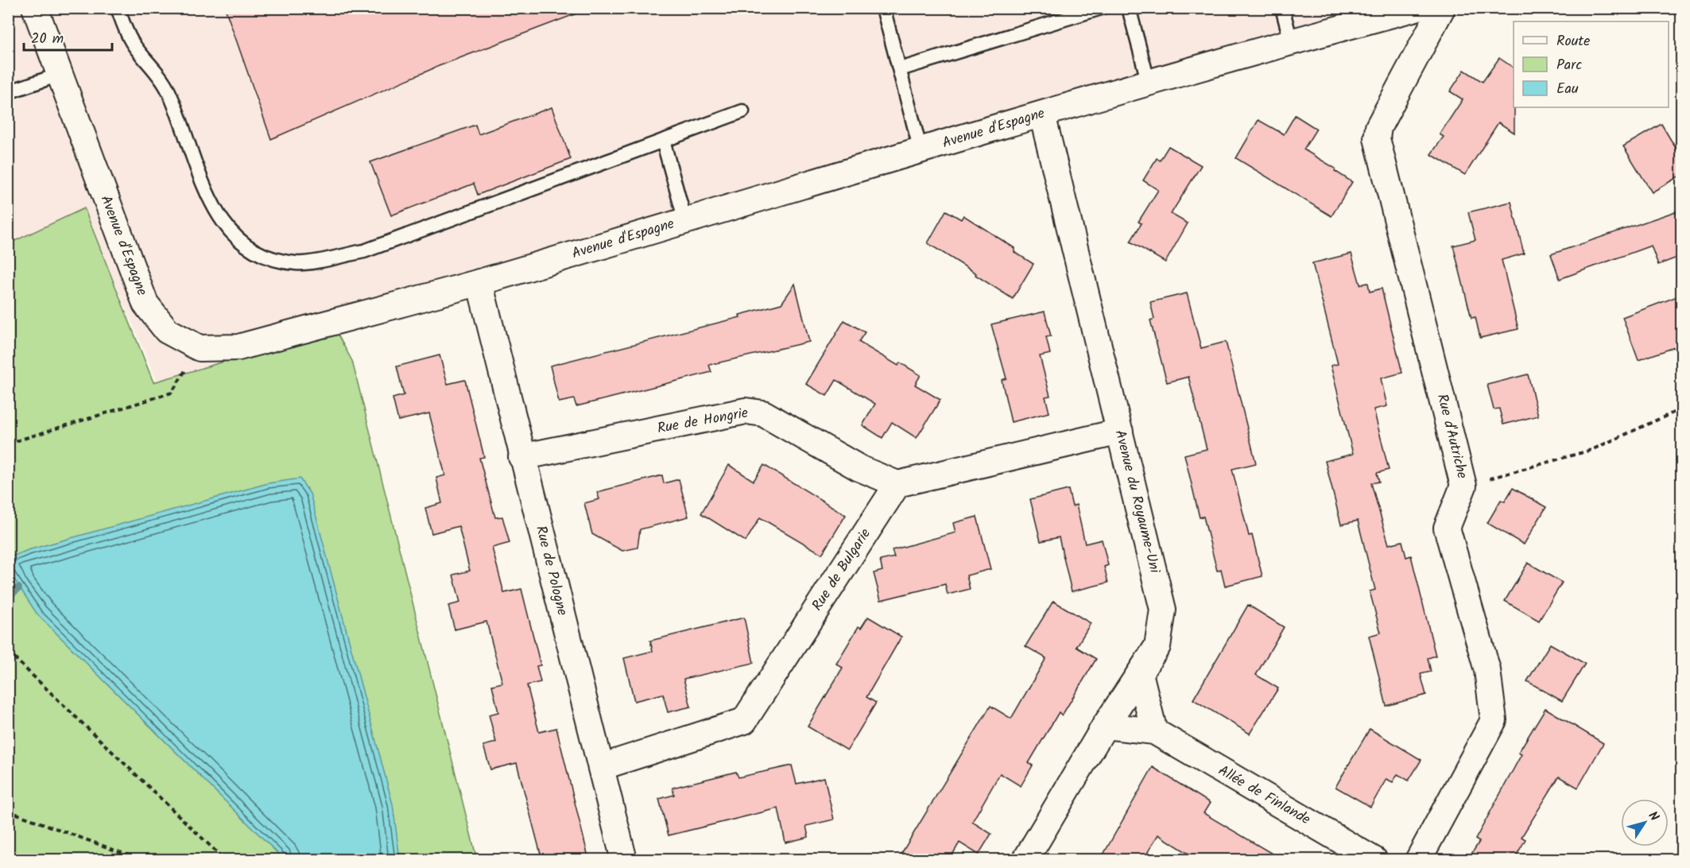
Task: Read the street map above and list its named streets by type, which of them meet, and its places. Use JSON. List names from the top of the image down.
{
  "streets": {
    "street": [
      "Avenue d'Espagne",
      "Rue de Hongrie",
      "Rue d'Autriche",
      "Avenue du Royaume-Uni",
      "Rue de Bulgarie",
      "Rue de Pologne",
      "Allée de Finlande"
    ]
  },
  "crossings": [
    ["Avenue d'Espagne", "Avenue du Royaume-Uni"],
    ["Avenue d'Espagne", "Rue de Pologne"],
    ["Rue de Hongrie", "Rue de Bulgarie"],
    ["Rue de Hongrie", "Rue de Pologne"],
    ["Avenue du Royaume-Uni", "Allée de Finlande"],
    ["Rue de Bulgarie", "Rue de Pologne"]
  ],
  "legend": ["Route", "Parc", "Eau"],
  "scale_bar": "20 m",
  "north": "top right"
}
